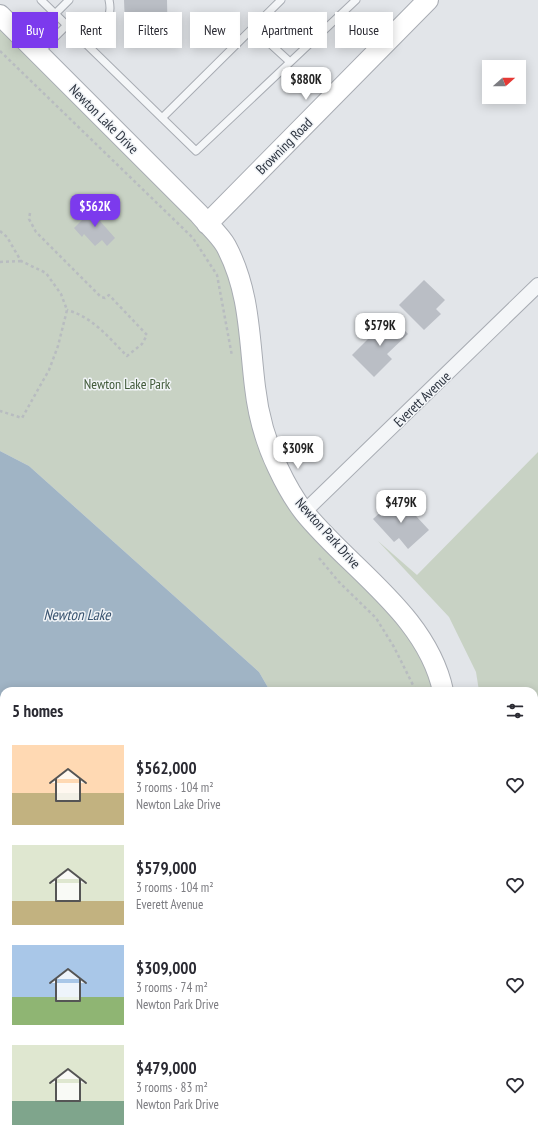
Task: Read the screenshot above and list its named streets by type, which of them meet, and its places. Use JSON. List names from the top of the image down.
{
  "streets": {
    "street": [
      "Newton Lake Drive",
      "Browning Road",
      "Everett Avenue",
      "Newton Park Drive"
    ]
  },
  "crossings": [
    ["Newton Lake Drive", "Browning Road"],
    ["Newton Lake Drive", "Newton Park Drive"],
    ["Browning Road", "Newton Park Drive"],
    ["Everett Avenue", "Newton Park Drive"]
  ],
  "water": ["Newton Lake"],
  "parks": ["Newton Lake Park"],
  "north": "right",
  "page": {
    "chip": [
      "Buy",
      "Rent",
      "Filters",
      "New",
      "Apartment",
      "House"
    ],
    "price": [
      "$880K",
      "$562K",
      "$579K",
      "$309K",
      "$479K"
    ],
    "heading": "5 homes",
    "list": [
      {
        "name": "$562,000",
        "note": "3 rooms · 104 m² · Newton Lake Drive"
      },
      {
        "name": "$579,000",
        "note": "3 rooms · 104 m² · Everett Avenue"
      },
      {
        "name": "$309,000",
        "note": "3 rooms · 74 m² · Newton Park Drive"
      },
      {
        "name": "$479,000",
        "note": "3 rooms · 83 m² · Newton Park Drive"
      }
    ]
  }
}
